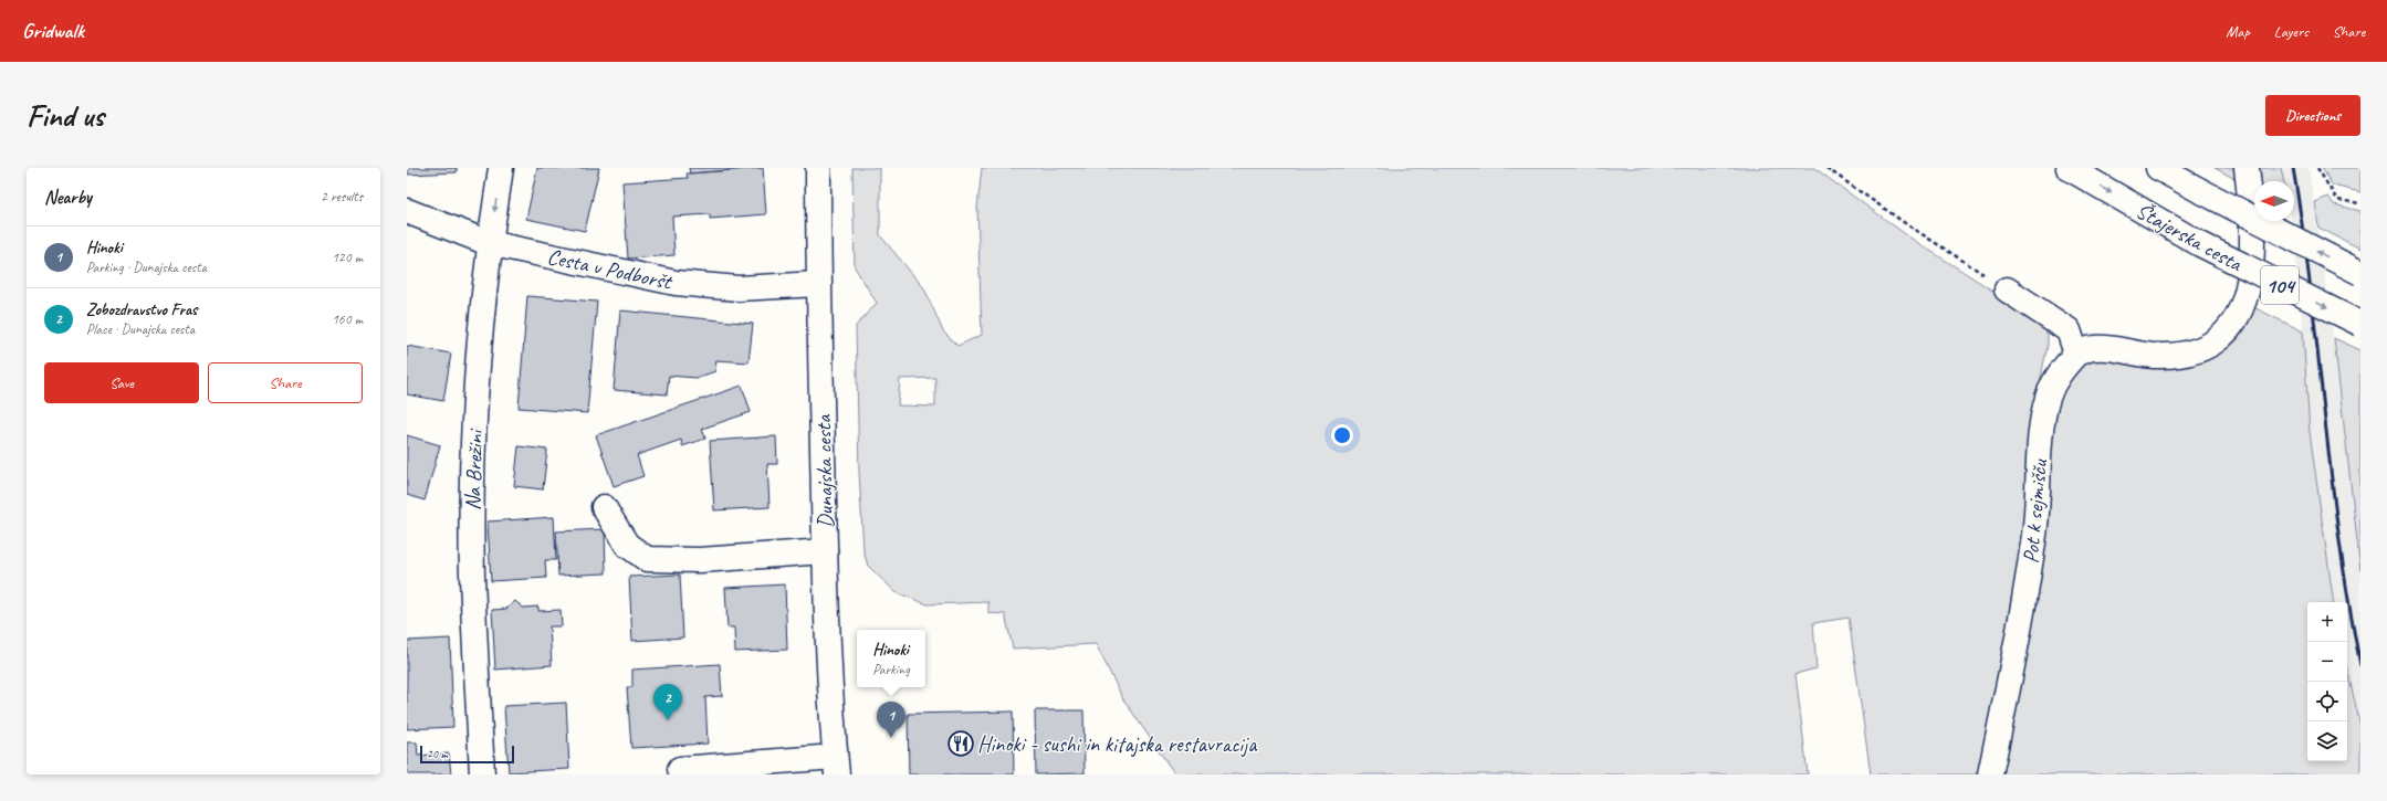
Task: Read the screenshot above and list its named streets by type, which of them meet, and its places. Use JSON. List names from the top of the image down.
{
  "streets": {
    "street": [
      "Štajerska cesta",
      "Cesta v Podboršt",
      "104",
      "Na Brežini",
      "Dunajska cesta",
      "Pot k sejmišču"
    ]
  },
  "crossings": [
    ["Cesta v Podboršt", "Na Brežini"],
    ["Cesta v Podboršt", "Dunajska cesta"]
  ],
  "places": {
    "restaurant": ["Hinoki - sushi in kitajska restavracija"]
  },
  "scale_bar": "20 m",
  "north": "left",
  "page": {
    "header": "Gridwalk",
    "nav": ["Map", "Layers", "Share"],
    "buttons": [
      "Directions",
      ["Save", "Share"]
    ],
    "title": "Find us",
    "heading": ["Nearby", "2 results"],
    "list": [
      {
        "mark": "1",
        "name": "Hinoki",
        "note": "Parking · Dunajska cesta",
        "value": "120 m"
      },
      {
        "mark": "2",
        "name": "Zobozdravstvo Fras",
        "note": "Place · Dunajska cesta",
        "value": "160 m"
      }
    ],
    "map_buttons": ["+", "−"],
    "popup": ["Hinoki", "Parking"],
    "pins": ["2", "1"],
    "scale": "20 m"
  }
}
